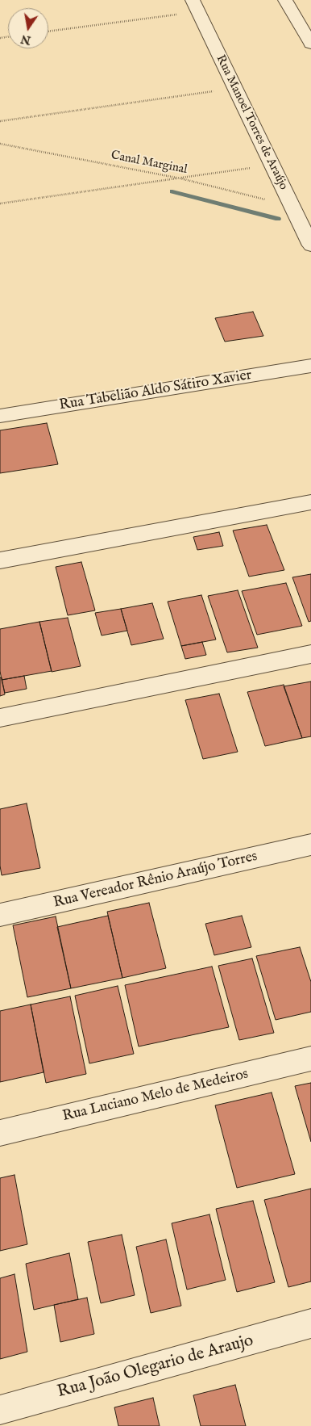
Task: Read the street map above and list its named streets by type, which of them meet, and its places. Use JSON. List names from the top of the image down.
{
  "streets": {
    "street": [
      "Rua Manoel Torres de Araújo",
      "Rua Tabelião Aldo Sátiro Xavier",
      "Rua Vereador Rênio Araújo Torres",
      "Rua Luciano Melo de Medeiros",
      "Rua João Olegario de Araujo"
    ],
    "path": ["Canal Marginal"]
  },
  "crossings": [
    ["Rua Manoel Torres de Araújo", "Canal Marginal"]
  ],
  "north": "bottom"
}
